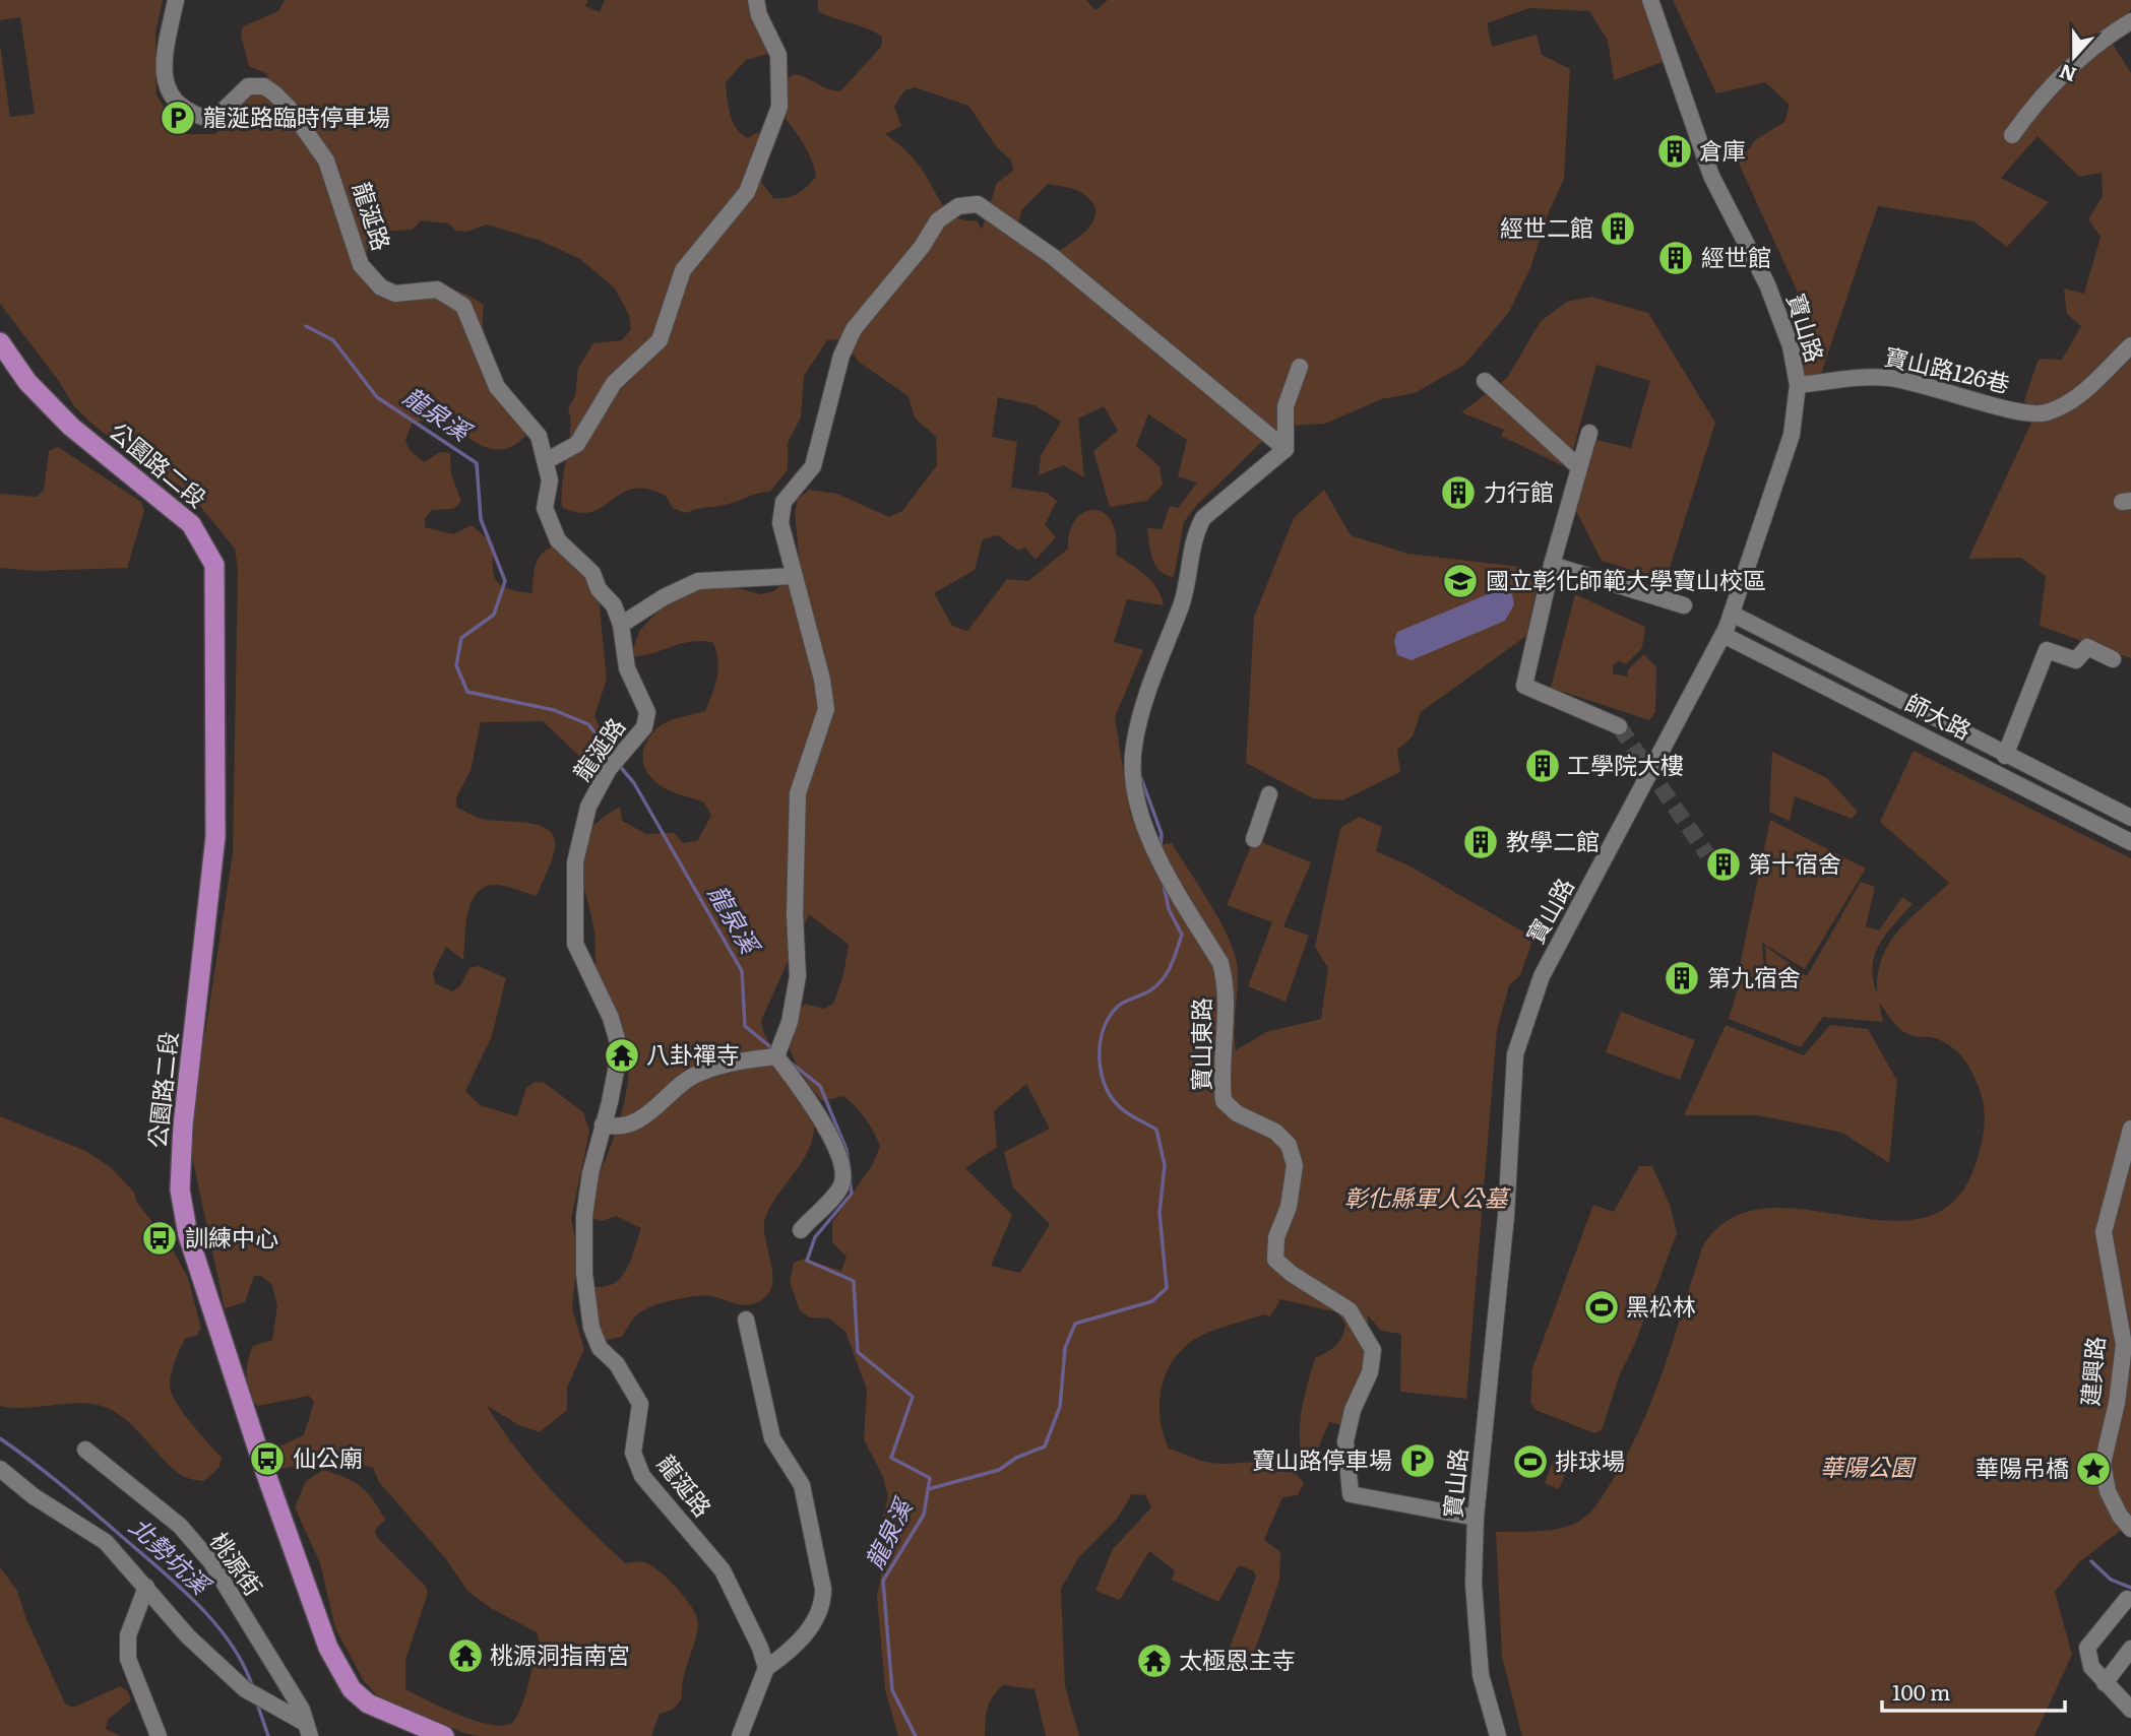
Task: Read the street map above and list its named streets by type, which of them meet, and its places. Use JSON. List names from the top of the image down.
{
  "streets": {
    "main road": ["公園路二段"],
    "street": [
      "龍涎路",
      "寶山路",
      "寶山路126巷",
      "師大路",
      "寶山東路",
      "建興路",
      "桃源街"
    ]
  },
  "crossings": [
    ["寶山路", "寶山路126巷"],
    ["寶山路", "師大路"],
    ["寶山路", "寶山東路"]
  ],
  "water": ["龍泉溪", "北勢坑溪"],
  "parks": ["彰化縣軍人公墓", "華陽公園"],
  "places": {
    "parking": ["龍涎路臨時停車場", "寶山路停車場"],
    "building": [
      "倉庫",
      "經世二館",
      "經世館",
      "力行館",
      "工學院大樓",
      "教學二館",
      "第十宿舍",
      "第九宿舍"
    ],
    "school or university": ["國立彰化師範大學寶山校區"],
    "temple": ["八卦禪寺", "桃源洞指南宮", "太極恩主寺"],
    "bus stop": ["訓練中心", "仙公廟"],
    "sports": ["黑松林", "排球場"],
    "place": ["華陽吊橋"]
  },
  "scale_bar": "100 m",
  "north": "bottom"
}
